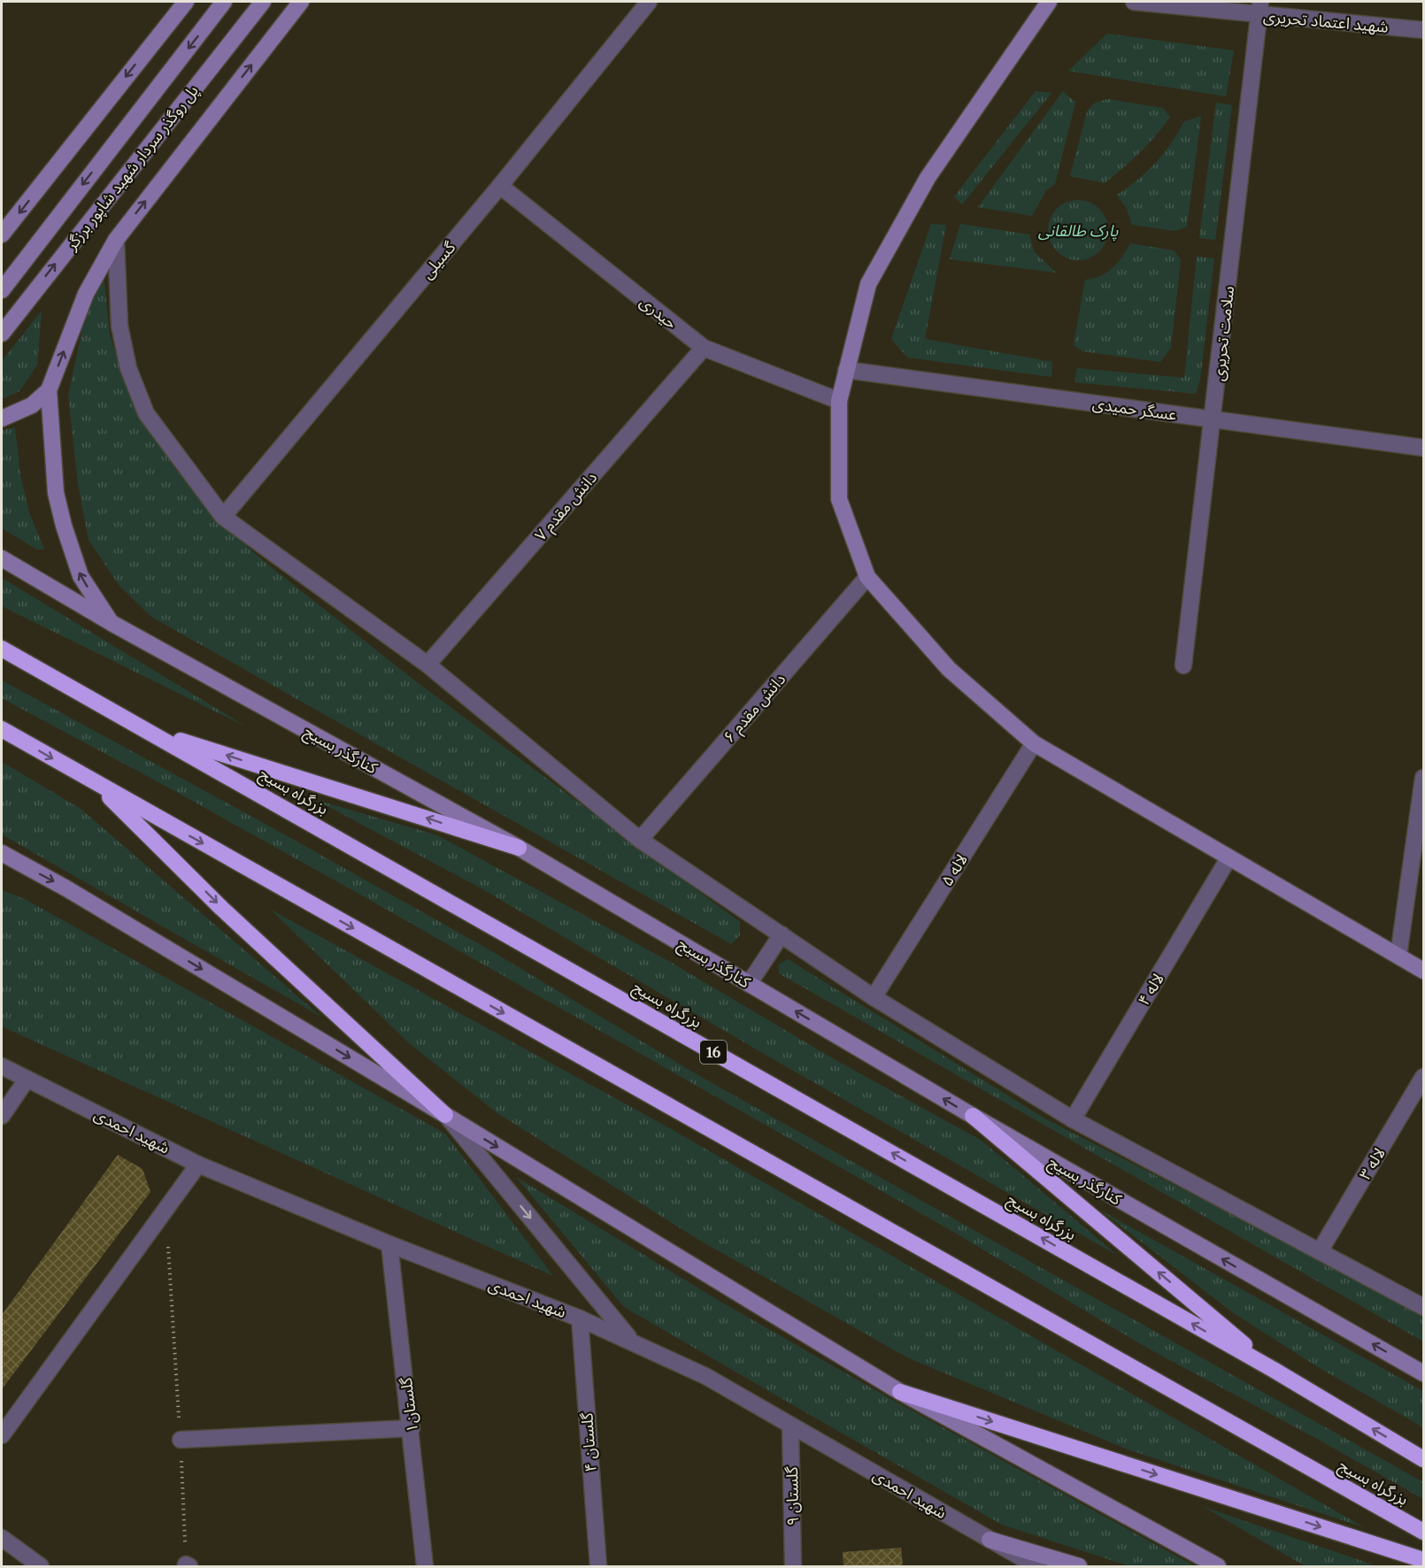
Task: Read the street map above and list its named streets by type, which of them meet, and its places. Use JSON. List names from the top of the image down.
{
  "streets": {
    "highway": ["بزرگراه بسیج", "16"],
    "main road": ["پل روگذر سردار شهید شاپور برزگر", "کنارگذر بسیج"],
    "street": [
      "شهید اعتماد تحریری",
      "گسیلی",
      "حیدری",
      "سلامت تحریری",
      "عسگر حمیدی",
      "دانش مقدم ۷",
      "دانش مقدم ۶",
      "لاله ۵",
      "لاله ۴",
      "شهید احمدی",
      "لاله ۳",
      "گلستان۱",
      "گلستان ۴",
      "گلستان ۹"
    ]
  },
  "crossings": [
    ["شهید اعتماد تحریری", "سلامت تحریری"],
    ["گسیلی", "حیدری"],
    ["حیدری", "دانش مقدم ۷"],
    ["سلامت تحریری", "عسگر حمیدی"],
    ["شهید احمدی", "گلستان۱"],
    ["شهید احمدی", "گلستان ۴"],
    ["شهید احمدی", "گلستان ۹"]
  ],
  "one_way": ["کنارگذر بسیج"],
  "parks": ["پارک طالقانی"]
}
